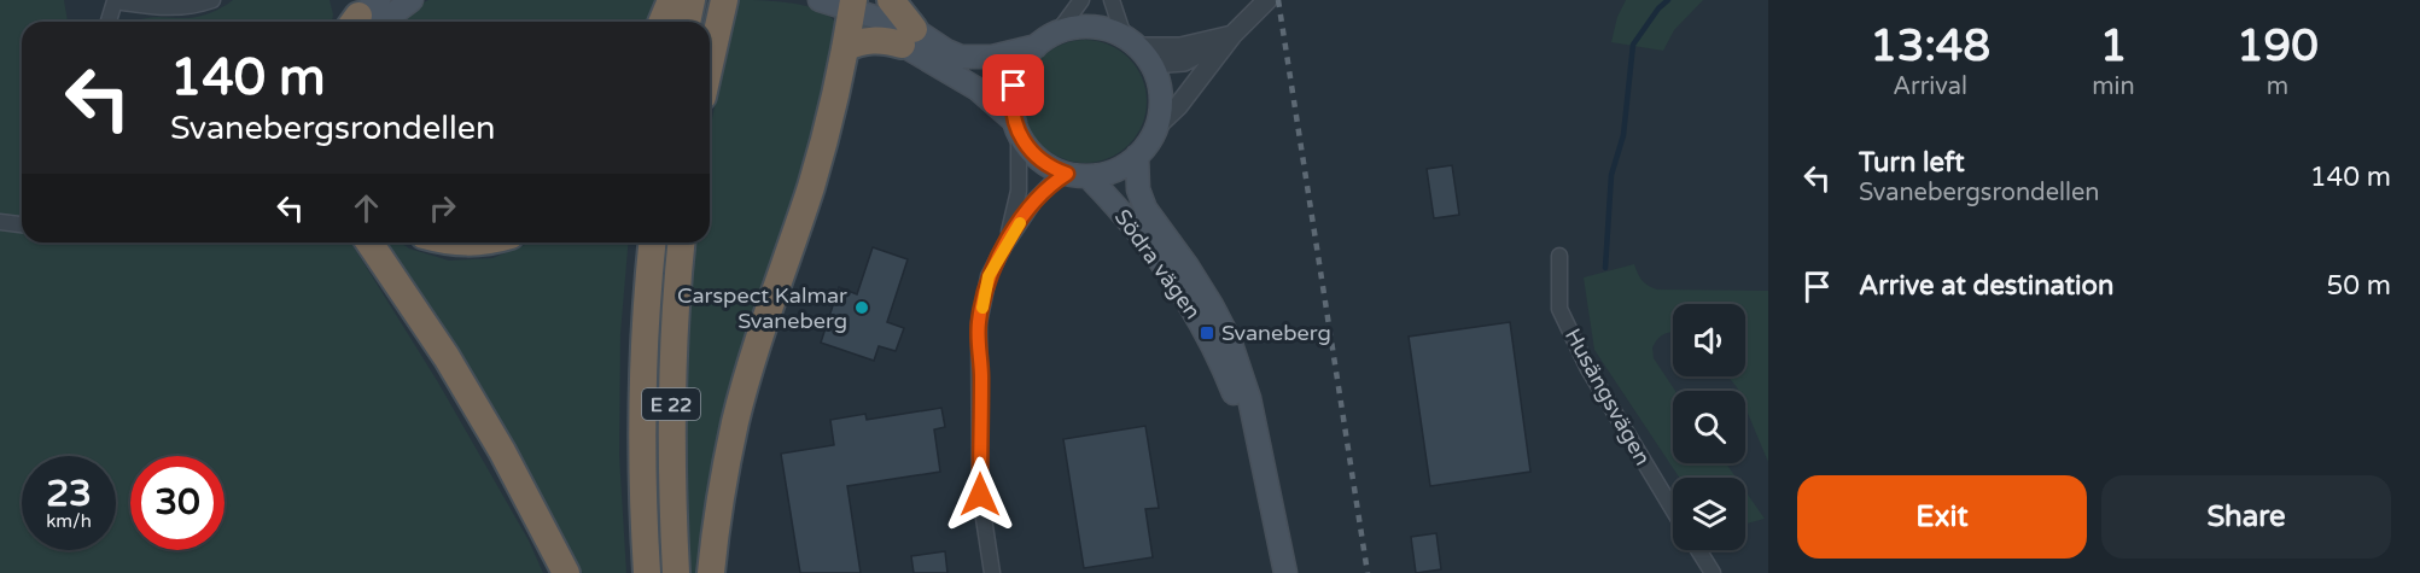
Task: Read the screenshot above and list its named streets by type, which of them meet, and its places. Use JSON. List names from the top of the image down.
{
  "streets": {
    "highway": ["E 22"],
    "main road": ["Södra vägen"],
    "street": ["Husängsvägen"]
  },
  "places": {
    "other": ["Carspect Kalmar Svaneberg"],
    "transit": ["Svaneberg"]
  },
  "page": {
    "eta": [
      "13:48",
      "Arrival",
      "1",
      "min",
      "190",
      "m"
    ],
    "turn": ["140 m", "Svanebergsrondellen"],
    "list": [
      {
        "name": "Turn left",
        "note": "Svanebergsrondellen",
        "value": "140 m"
      },
      {
        "name": "Arrive at destination",
        "value": "50 m"
      }
    ],
    "speed": "23 km/h",
    "limit": "30",
    "buttons": ["Exit", "Share"]
  }
}
